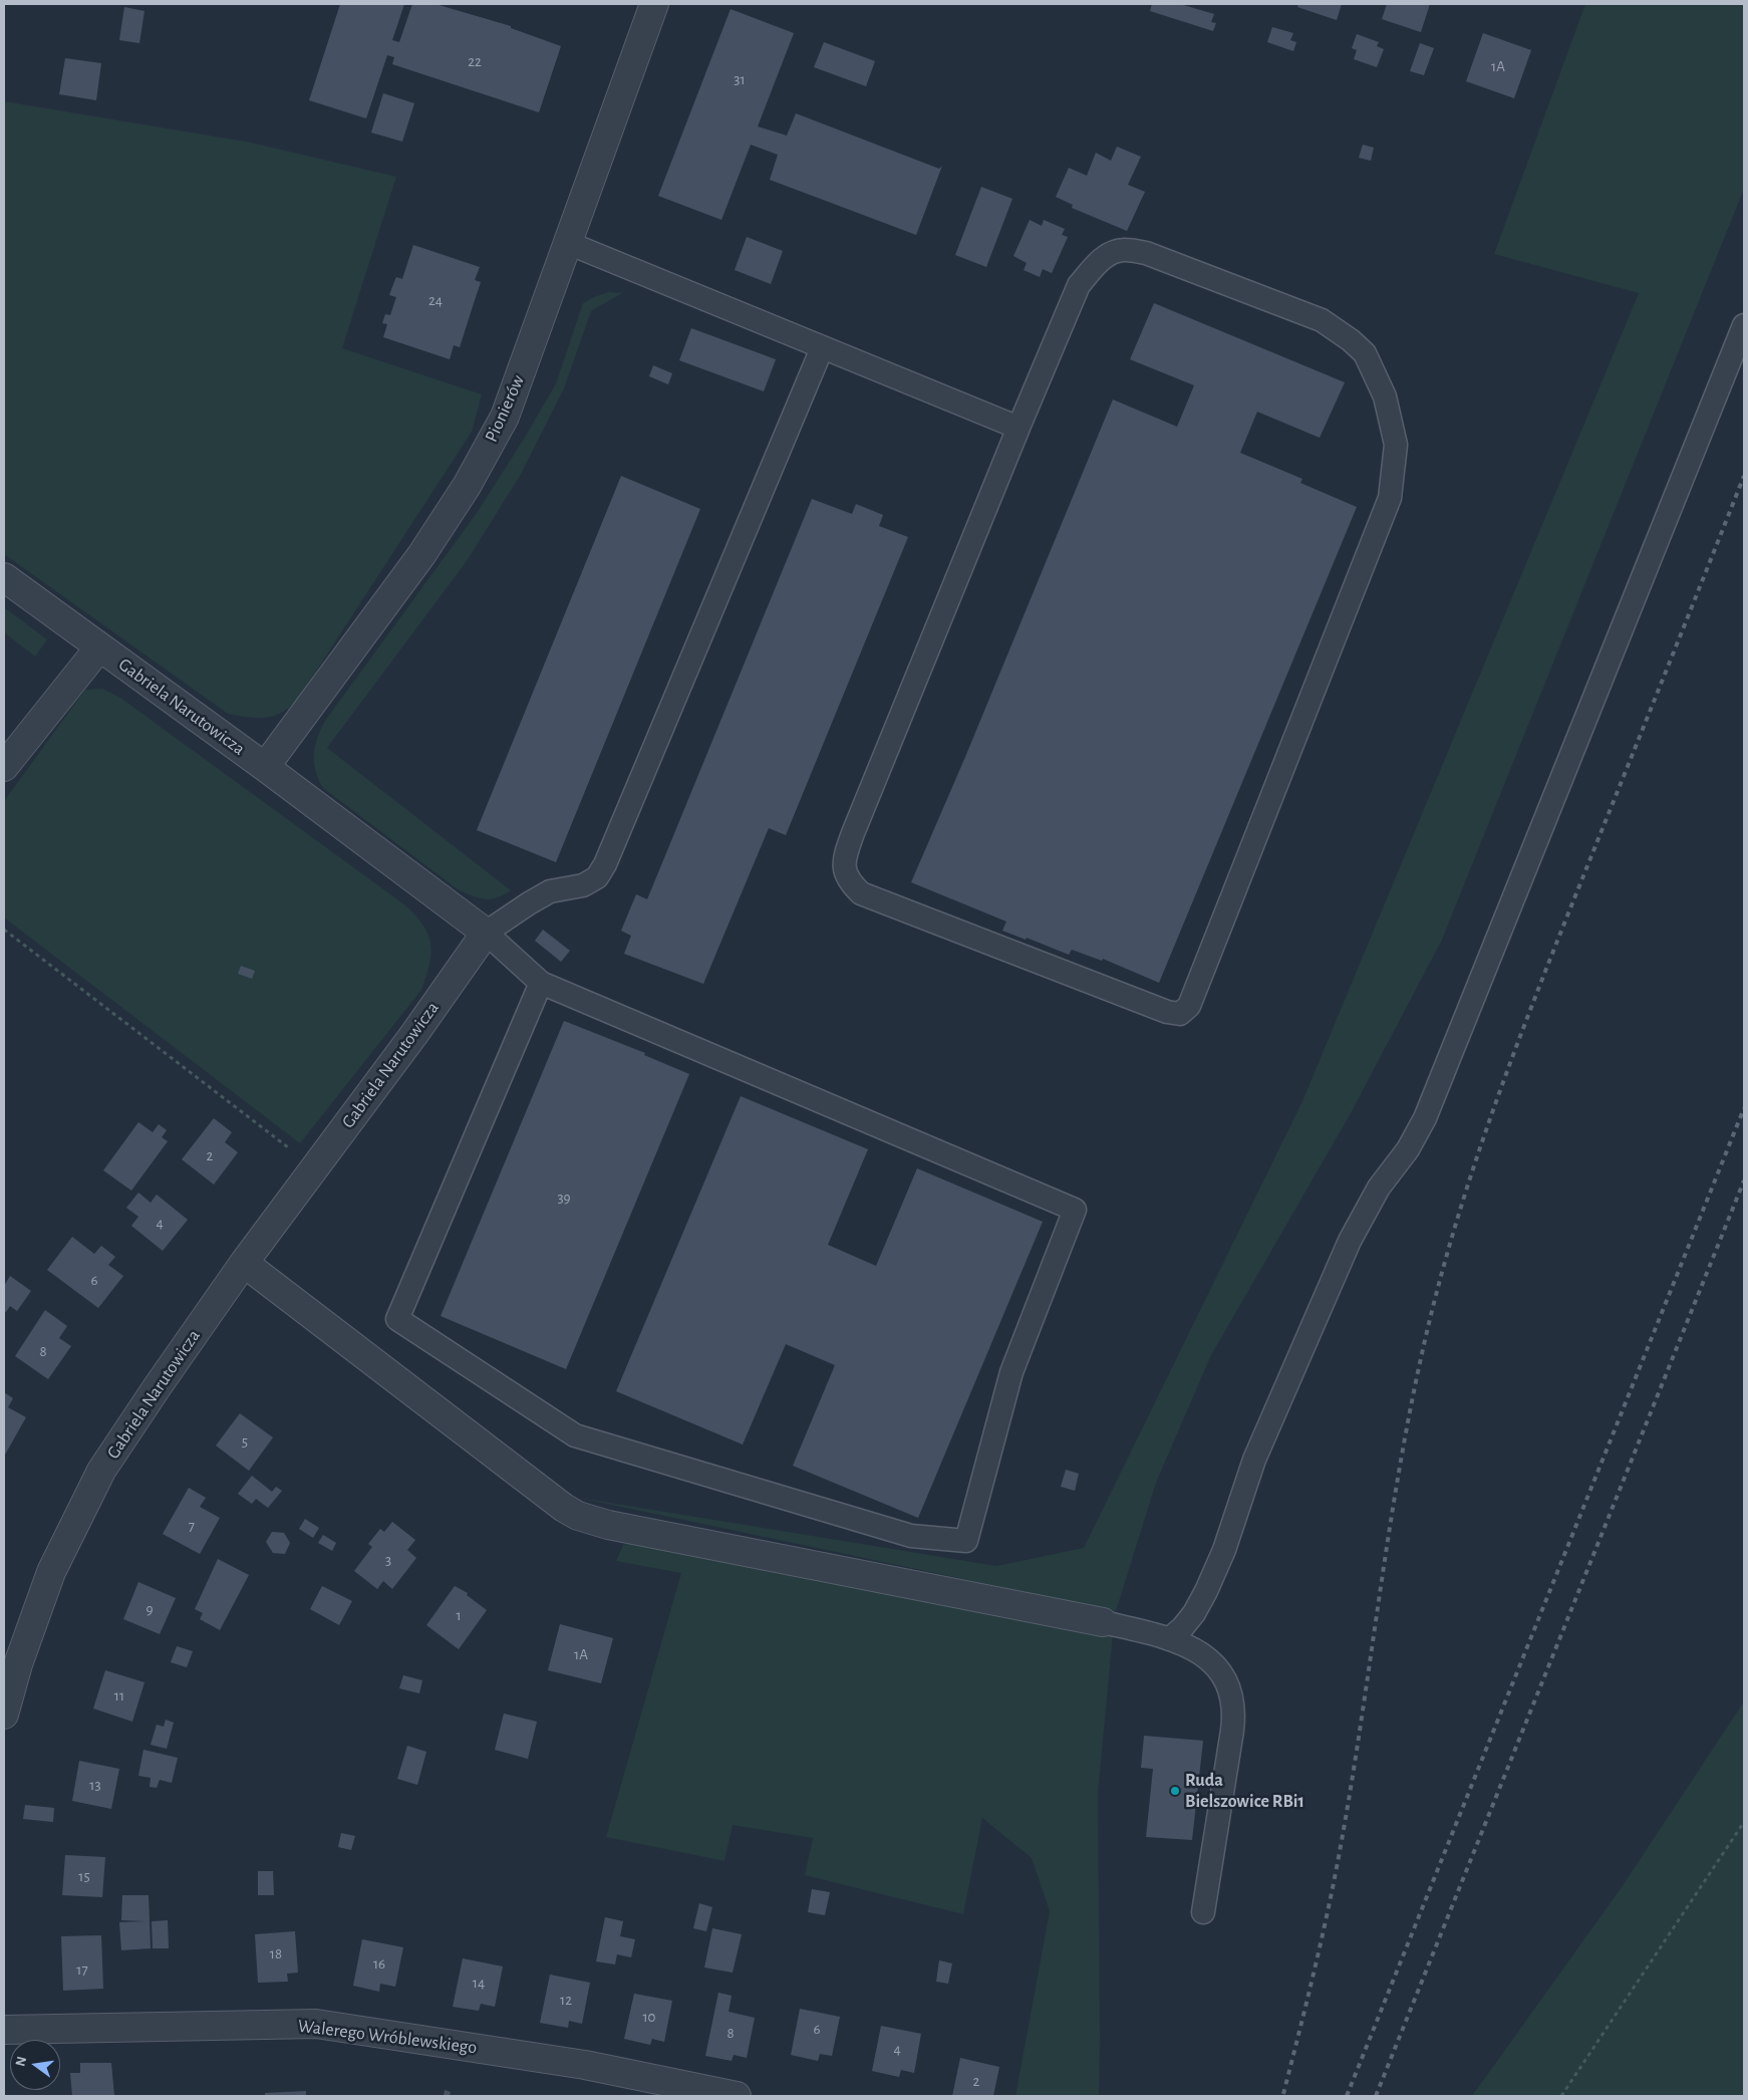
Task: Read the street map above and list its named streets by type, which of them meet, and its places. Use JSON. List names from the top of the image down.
{
  "streets": {
    "street": ["Pionierów", "Gabriela Narutowicza", "Walerego Wróblewskiego"]
  },
  "crossings": [
    ["Pionierów", "Gabriela Narutowicza"]
  ],
  "places": ["Ruda Bielszowice RBi1"],
  "house_numbers": [
    "22",
    "1A",
    "31",
    "24",
    "2",
    "39",
    "4",
    "6",
    "8",
    "5",
    "7",
    "3",
    "9",
    "1",
    "1A",
    "11",
    "13",
    "15",
    "18",
    "16",
    "17",
    "14",
    "12",
    "10",
    "6",
    "8",
    "4",
    "2"
  ],
  "north": "left"
}
